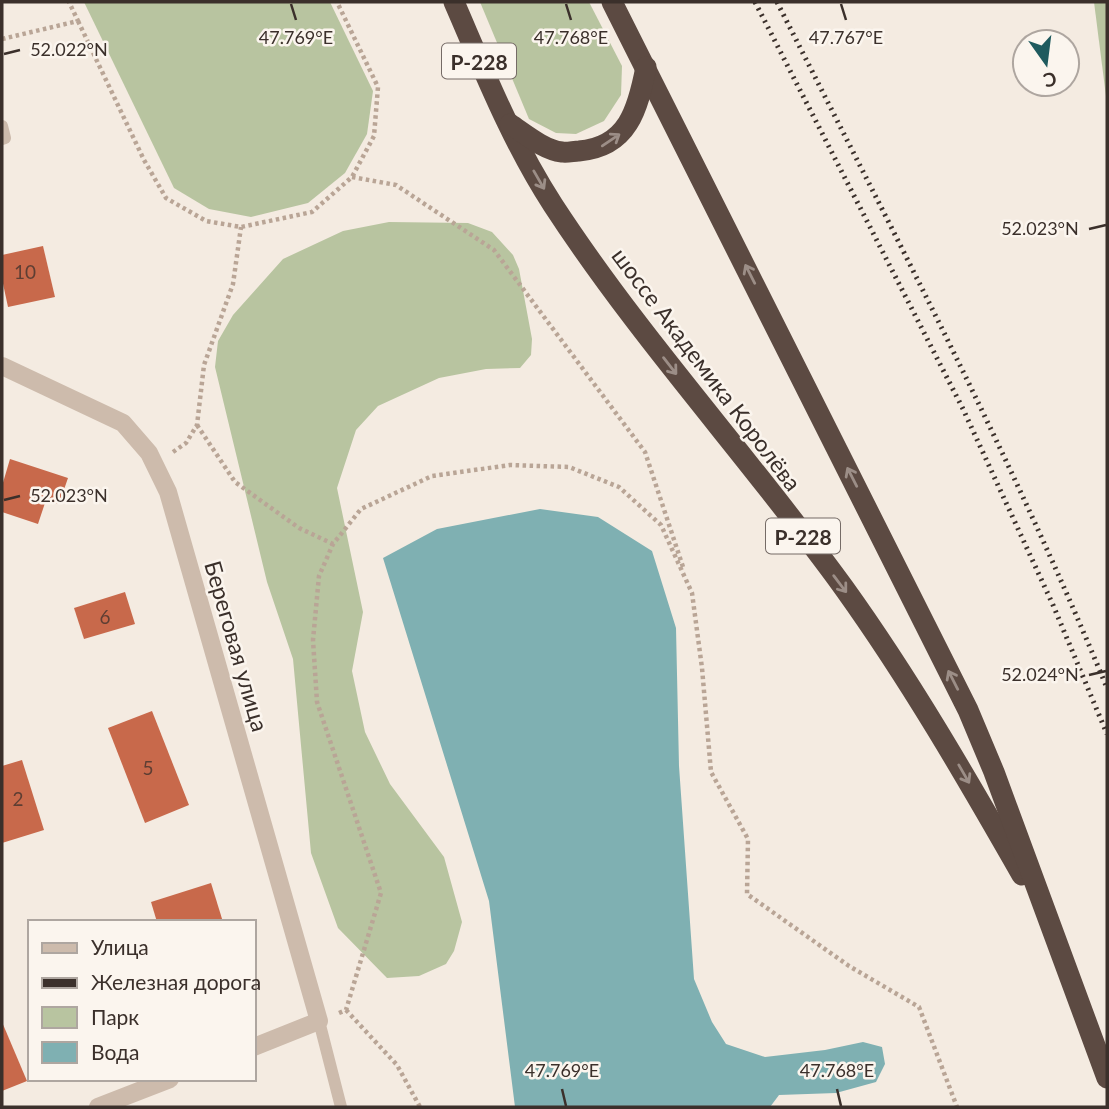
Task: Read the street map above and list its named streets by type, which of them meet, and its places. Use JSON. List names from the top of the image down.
{
  "streets": {
    "highway": ["Р-228", "шоссе Академика Королёва"],
    "street": ["Береговая улица"]
  },
  "house_numbers": [
    "10",
    "6",
    "5",
    "2"
  ],
  "legend": [
    "Улица",
    "Железная дорога",
    "Парк",
    "Вода"
  ],
  "north": "bottom",
  "coordinates": [
    "47.769°E",
    "47.768°E",
    "47.767°E",
    "52.022°N",
    "52.023°N",
    "52.024°N"
  ]
}
